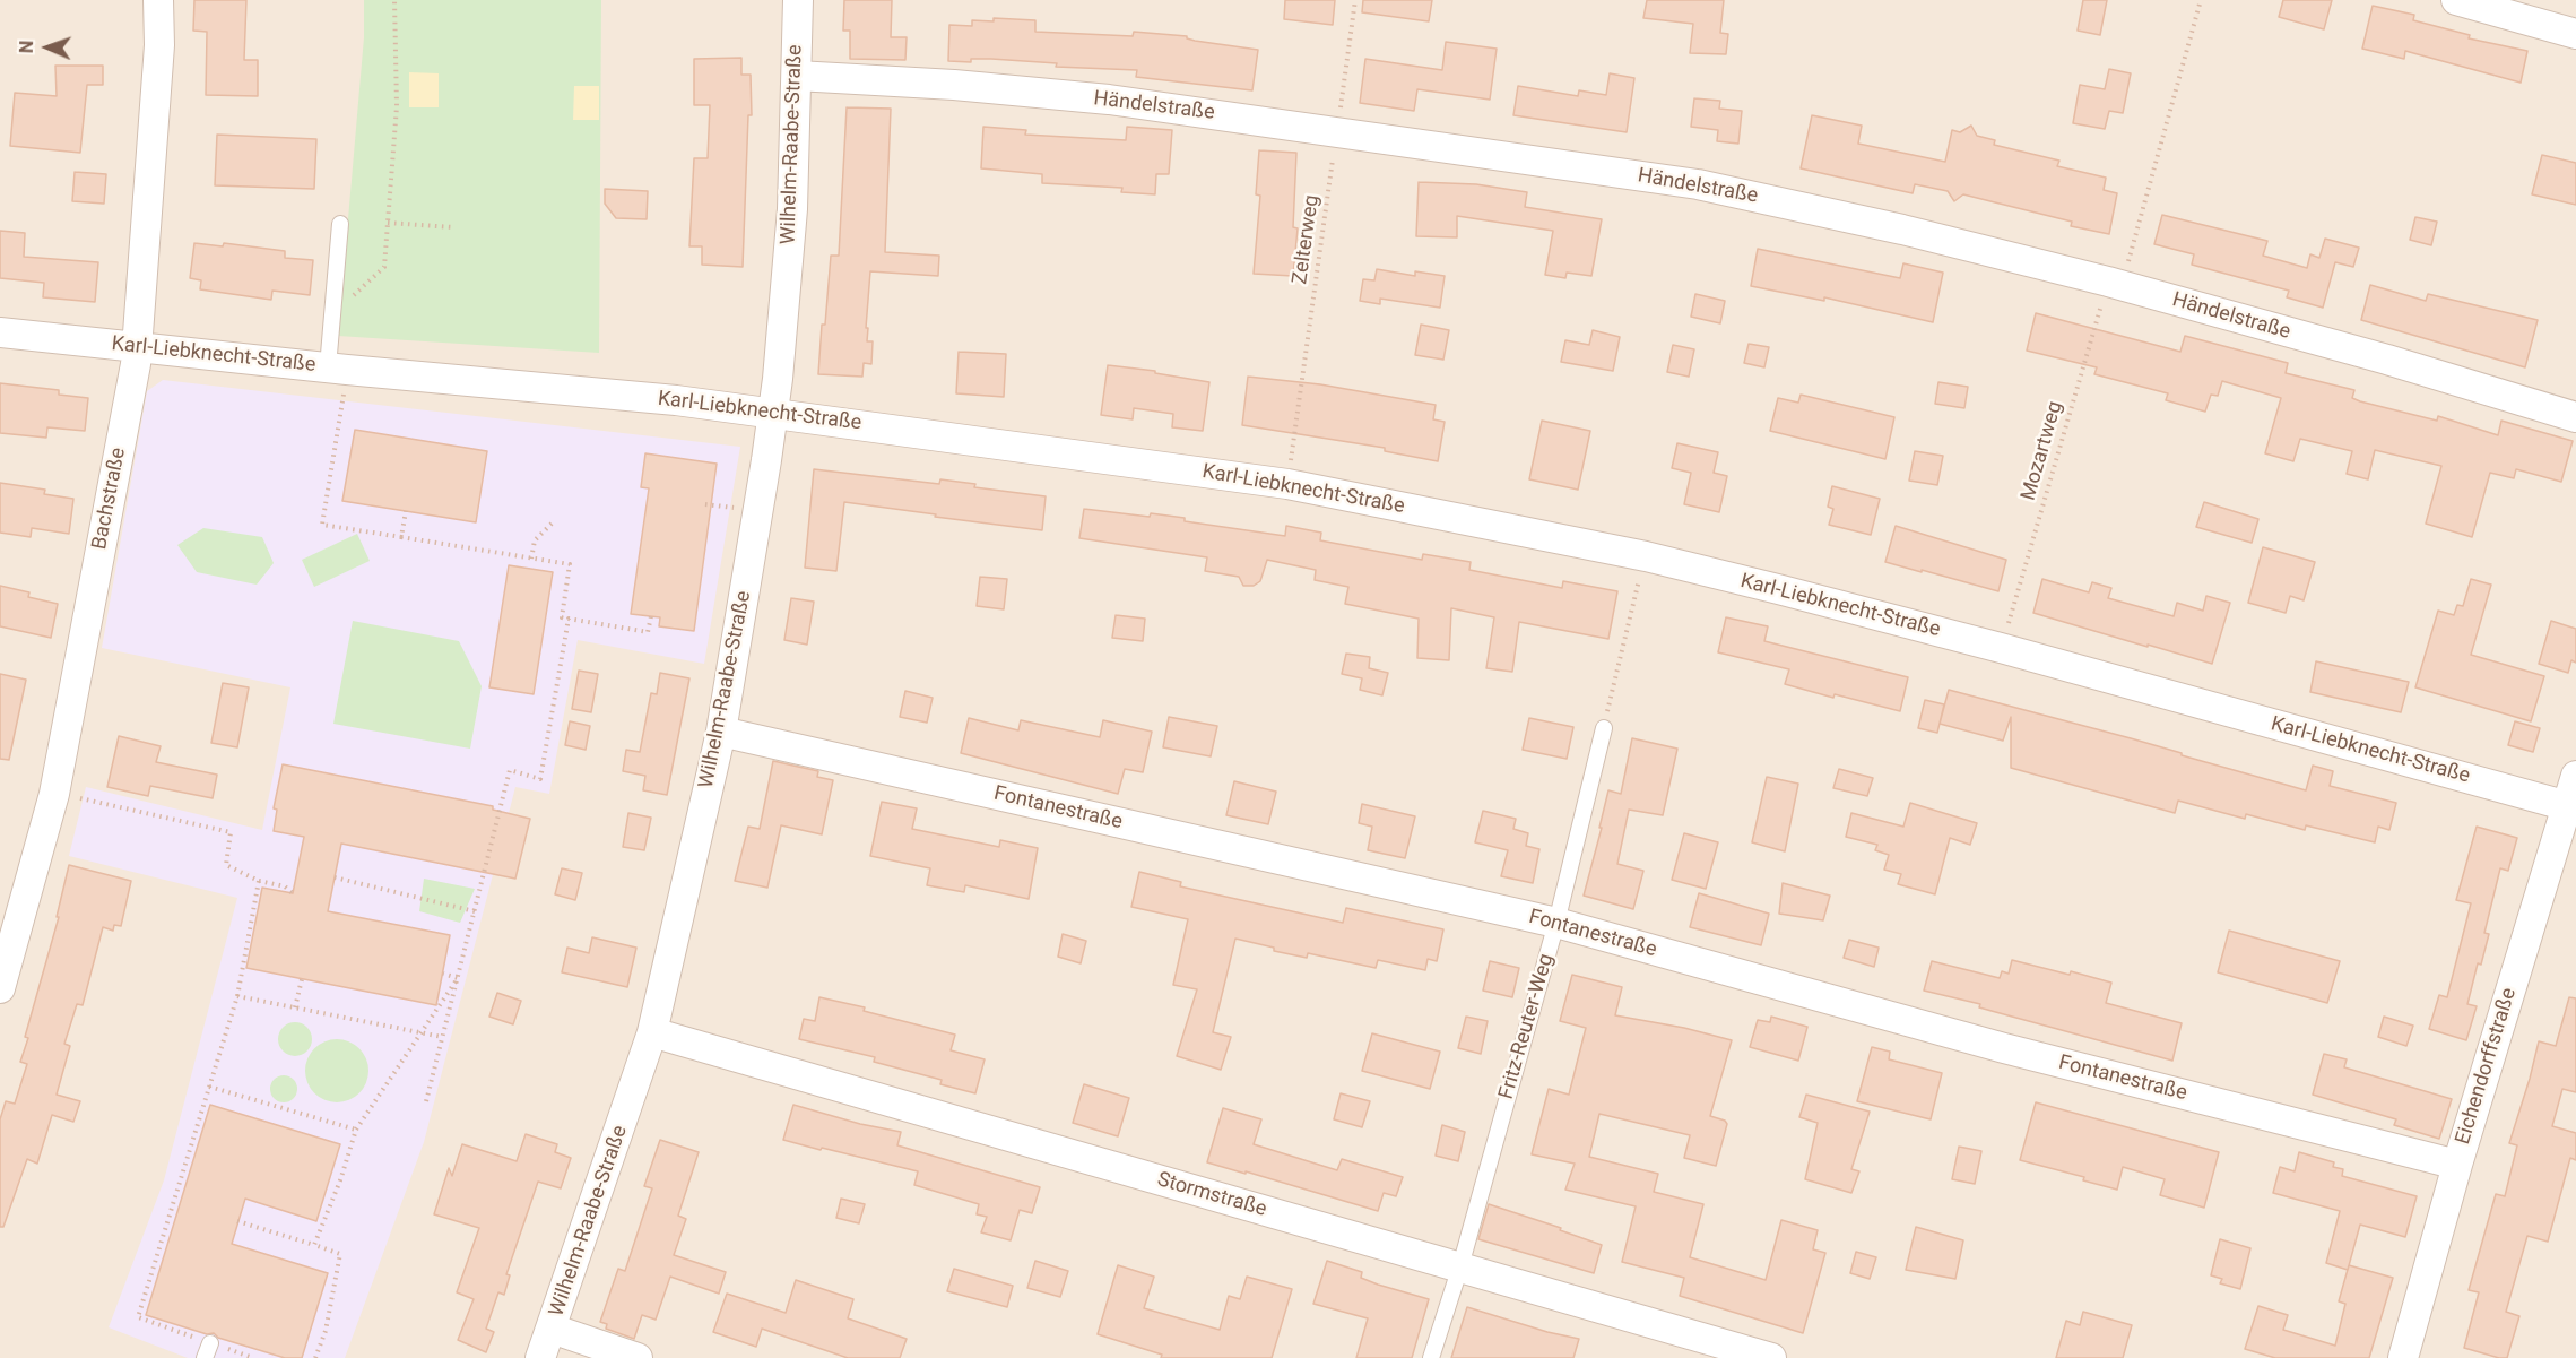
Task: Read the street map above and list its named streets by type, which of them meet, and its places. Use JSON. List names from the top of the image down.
{
  "streets": {
    "street": [
      "Händelstraße",
      "Wilhelm-Raabe-Straße",
      "Karl-Liebknecht-Straße",
      "Bachstraße",
      "Fontanestraße",
      "Eichendorffstraße",
      "Stormstraße"
    ],
    "lane": ["Fritz-Reuter-Weg"],
    "path": ["Zelterweg", "Mozartweg"]
  },
  "crossings": [
    ["Händelstraße", "Wilhelm-Raabe-Straße"],
    ["Händelstraße", "Zelterweg"],
    ["Händelstraße", "Mozartweg"],
    ["Wilhelm-Raabe-Straße", "Karl-Liebknecht-Straße"],
    ["Wilhelm-Raabe-Straße", "Fontanestraße"],
    ["Wilhelm-Raabe-Straße", "Stormstraße"],
    ["Zelterweg", "Karl-Liebknecht-Straße"],
    ["Karl-Liebknecht-Straße", "Bachstraße"],
    ["Karl-Liebknecht-Straße", "Eichendorffstraße"],
    ["Fontanestraße", "Fritz-Reuter-Weg"],
    ["Fontanestraße", "Eichendorffstraße"],
    ["Fritz-Reuter-Weg", "Stormstraße"]
  ],
  "north": "left"
}
